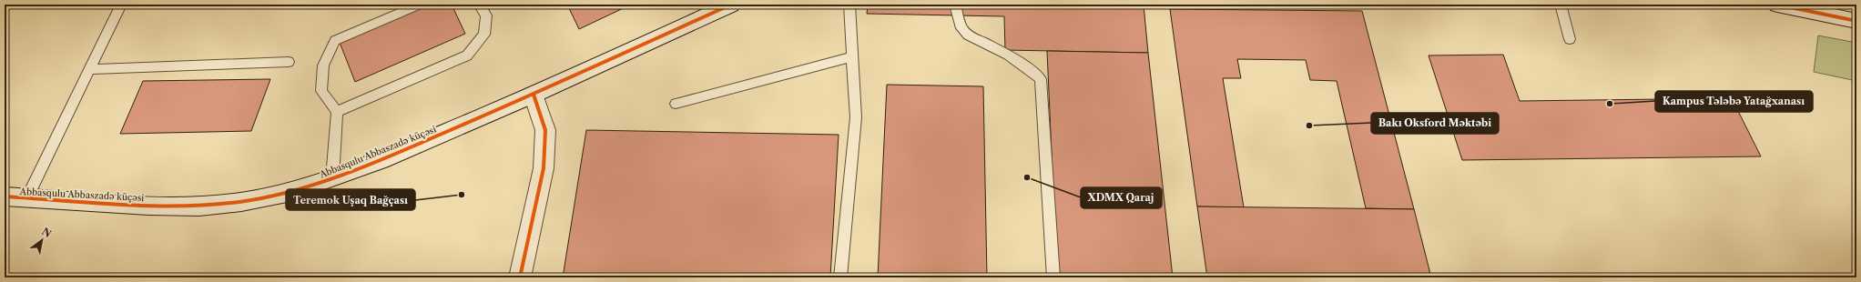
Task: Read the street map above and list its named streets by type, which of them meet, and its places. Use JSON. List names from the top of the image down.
{
  "streets": {
    "street": ["Abbasqulu Abbaszadə küçəsi"]
  },
  "places": [
    "Kampus Tələbə Yatağxanası",
    "Bakı Oksford Məktəbi",
    "XDMX Qaraj",
    "Teremok Uşaq Bağçası"
  ],
  "north": "top right"
}
